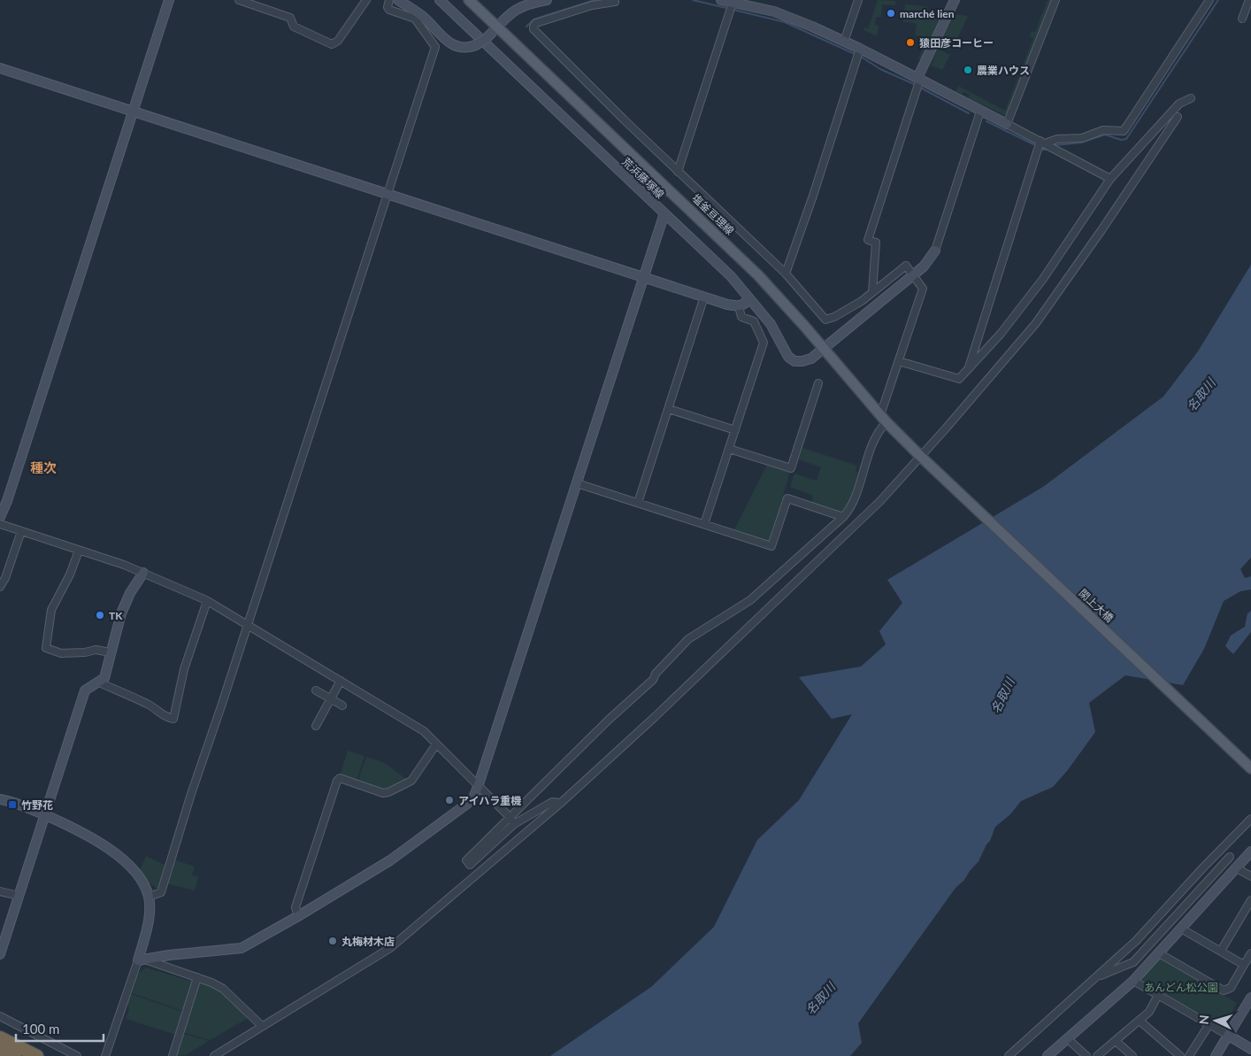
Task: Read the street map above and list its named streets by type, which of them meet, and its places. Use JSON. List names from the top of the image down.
{
  "streets": {
    "main road": ["塩釜亘理線", "閖上大橋"],
    "street": ["荒浜藤塚線"]
  },
  "crossings": [
    ["荒浜藤塚線", "塩釜亘理線"],
    ["塩釜亘理線", "閖上大橋"]
  ],
  "districts": ["種次"],
  "water": ["名取川"],
  "parks": ["あんどん松公園"],
  "places": {
    "other": [
      "marché lien",
      "猿田彦コーヒー",
      "農業ハウス",
      "TK",
      "アイハラ重機",
      "丸梅材木店"
    ],
    "transit": ["竹野花"]
  },
  "scale_bar": "100 m",
  "north": "left"
}
